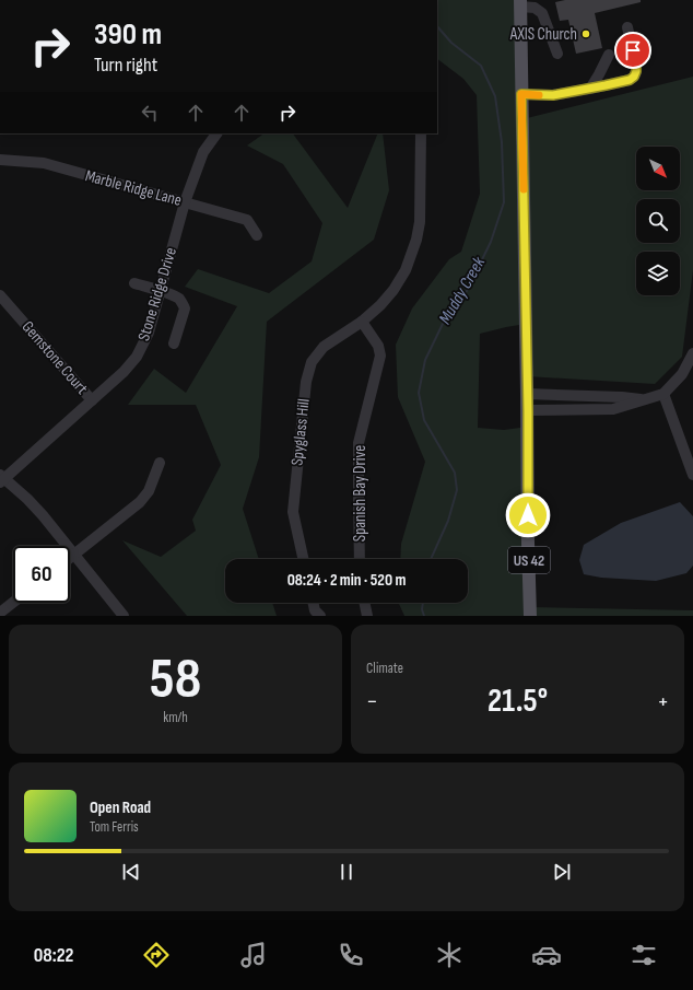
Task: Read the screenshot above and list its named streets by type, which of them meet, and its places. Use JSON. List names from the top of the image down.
{
  "streets": {
    "main road": ["US 42"],
    "street": [
      "Marble Ridge Lane",
      "Stone Ridge Drive",
      "Gemstone Court",
      "Spyglass Hill",
      "Spanish Bay Drive"
    ]
  },
  "crossings": [
    ["Marble Ridge Lane", "Stone Ridge Drive"],
    ["Stone Ridge Drive", "Gemstone Court"],
    ["Spyglass Hill", "Spanish Bay Drive"]
  ],
  "water": ["Muddy Creek"],
  "places": ["AXIS Church"],
  "north": "bottom right",
  "page": {
    "turn": ["390 m", "Turn right"],
    "limit": "60",
    "trip": "08:24 · 2 min · 520 m",
    "tile": [
      ["58", "km/h"],
      "Climate"
    ],
    "heat": ["−", "21.5°", "+"],
    "song": ["Open Road", "Tom Ferris"],
    "tabs": "08:22"
  }
}
